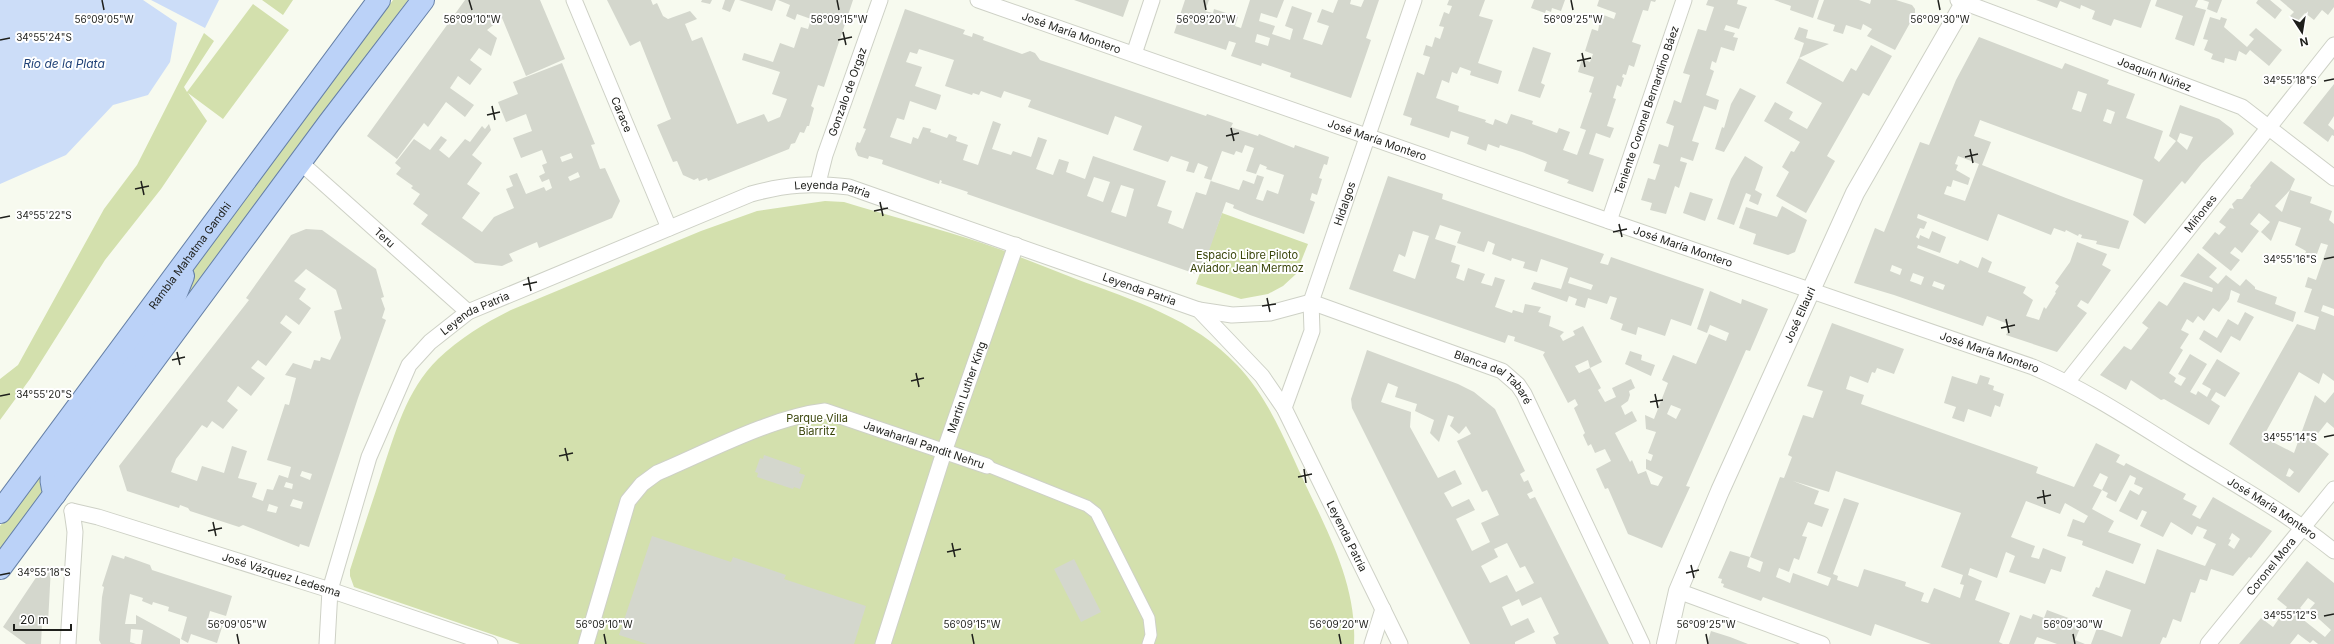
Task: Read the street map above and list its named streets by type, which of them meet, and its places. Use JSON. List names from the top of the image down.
{
  "streets": {
    "main road": ["Rambla Mahatma Gandhi"],
    "street": [
      "José María Montero",
      "Joaquín Núñez",
      "Gonzalo de Orgaz",
      "Teniente Coronel Bernardino Báez",
      "Carace",
      "Leyenda Patria",
      "Hidalgos",
      "Miñones",
      "Teru",
      "José Ellauri",
      "Blanca del Tabaré",
      "Martín Luther King",
      "Jawaharlal Pandit Nehru",
      "Coronel Mora",
      "José Vázquez Ledesma"
    ]
  },
  "crossings": [
    ["José María Montero", "Teniente Coronel Bernardino Báez"],
    ["José María Montero", "Hidalgos"],
    ["José María Montero", "Miñones"],
    ["José María Montero", "José Ellauri"],
    ["José María Montero", "Coronel Mora"],
    ["Joaquín Núñez", "Miñones"],
    ["Joaquín Núñez", "José Ellauri"],
    ["Gonzalo de Orgaz", "Leyenda Patria"],
    ["Carace", "Leyenda Patria"],
    ["Leyenda Patria", "Hidalgos"],
    ["Leyenda Patria", "Teru"],
    ["Leyenda Patria", "Martín Luther King"],
    ["Leyenda Patria", "José Vázquez Ledesma"],
    ["Hidalgos", "Blanca del Tabaré"],
    ["Martín Luther King", "Jawaharlal Pandit Nehru"]
  ],
  "water": ["Río de la Plata"],
  "parks": ["Espacio Libre Piloto Aviador Jean Mermoz", "Parque Villa Biarritz"],
  "scale_bar": "20 m",
  "north": "bottom",
  "coordinates": [
    "56°09'05\"W",
    "56°09'10\"W",
    "56°09'15\"W",
    "56°09'20\"W",
    "56°09'25\"W",
    "56°09'30\"W",
    "34°55'24\"S",
    "34°55'18\"S",
    "34°55'22\"S",
    "34°55'16\"S",
    "34°55'20\"S",
    "34°55'14\"S",
    "34°55'12\"S"
  ]
}
